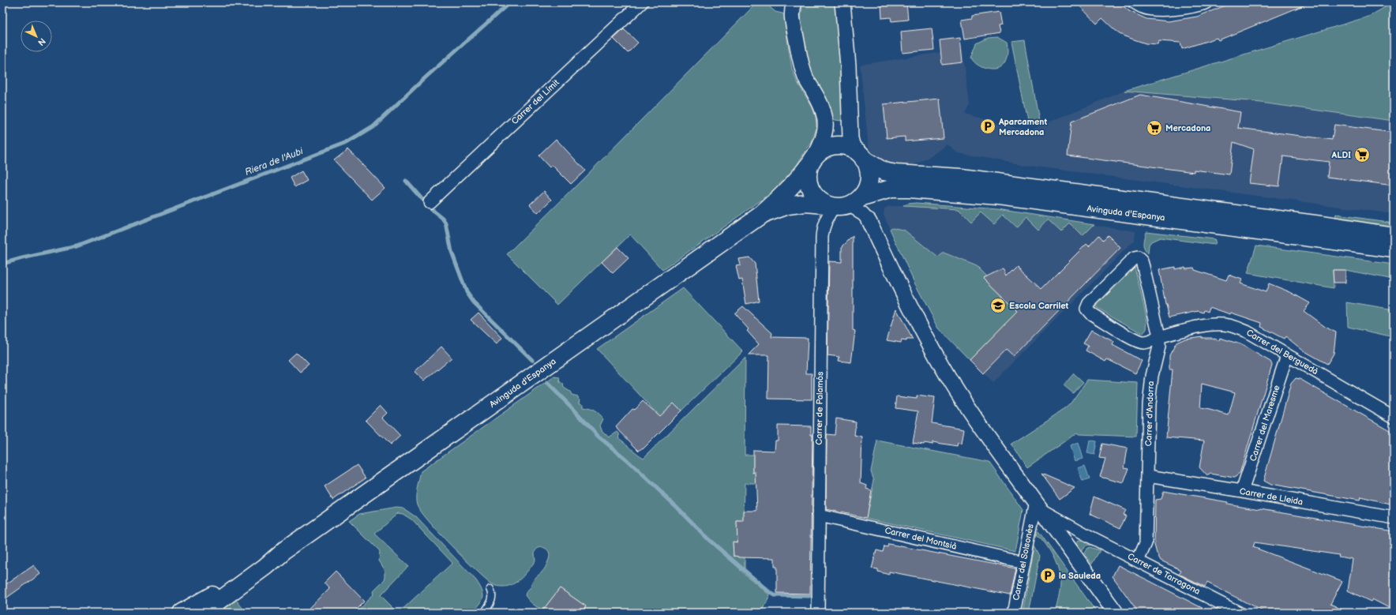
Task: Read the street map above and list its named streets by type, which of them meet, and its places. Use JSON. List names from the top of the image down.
{
  "streets": {
    "main road": ["Avinguda d'Espanya"],
    "street": [
      "Carrer del Límit",
      "Carrer del Berguedà",
      "Carrer de Palamós",
      "Carrer d'Andorra",
      "Carrer del Maresme",
      "Carrer de Lleida",
      "Carrer del Montsià",
      "Carrer del Solsonès",
      "Carrer de Tarragona"
    ]
  },
  "crossings": [
    ["Avinguda d'Espanya", "Carrer de Palamós"],
    ["Carrer del Berguedà", "Carrer d'Andorra"],
    ["Carrer del Berguedà", "Carrer del Maresme"],
    ["Carrer de Palamós", "Carrer del Montsià"],
    ["Carrer d'Andorra", "Carrer de Lleida"],
    ["Carrer d'Andorra", "Carrer de Tarragona"],
    ["Carrer del Maresme", "Carrer de Lleida"],
    ["Carrer del Montsià", "Carrer del Solsonès"],
    ["Carrer del Solsonès", "Carrer de Tarragona"]
  ],
  "water": ["Riera de l'Aubi"],
  "places": {
    "parking": ["Aparcament Mercadona", "la Sauleda"],
    "supermarket": ["Mercadona", "ALDI"],
    "school or university": ["Escola Carrilet"]
  },
  "north": "bottom right"
}
